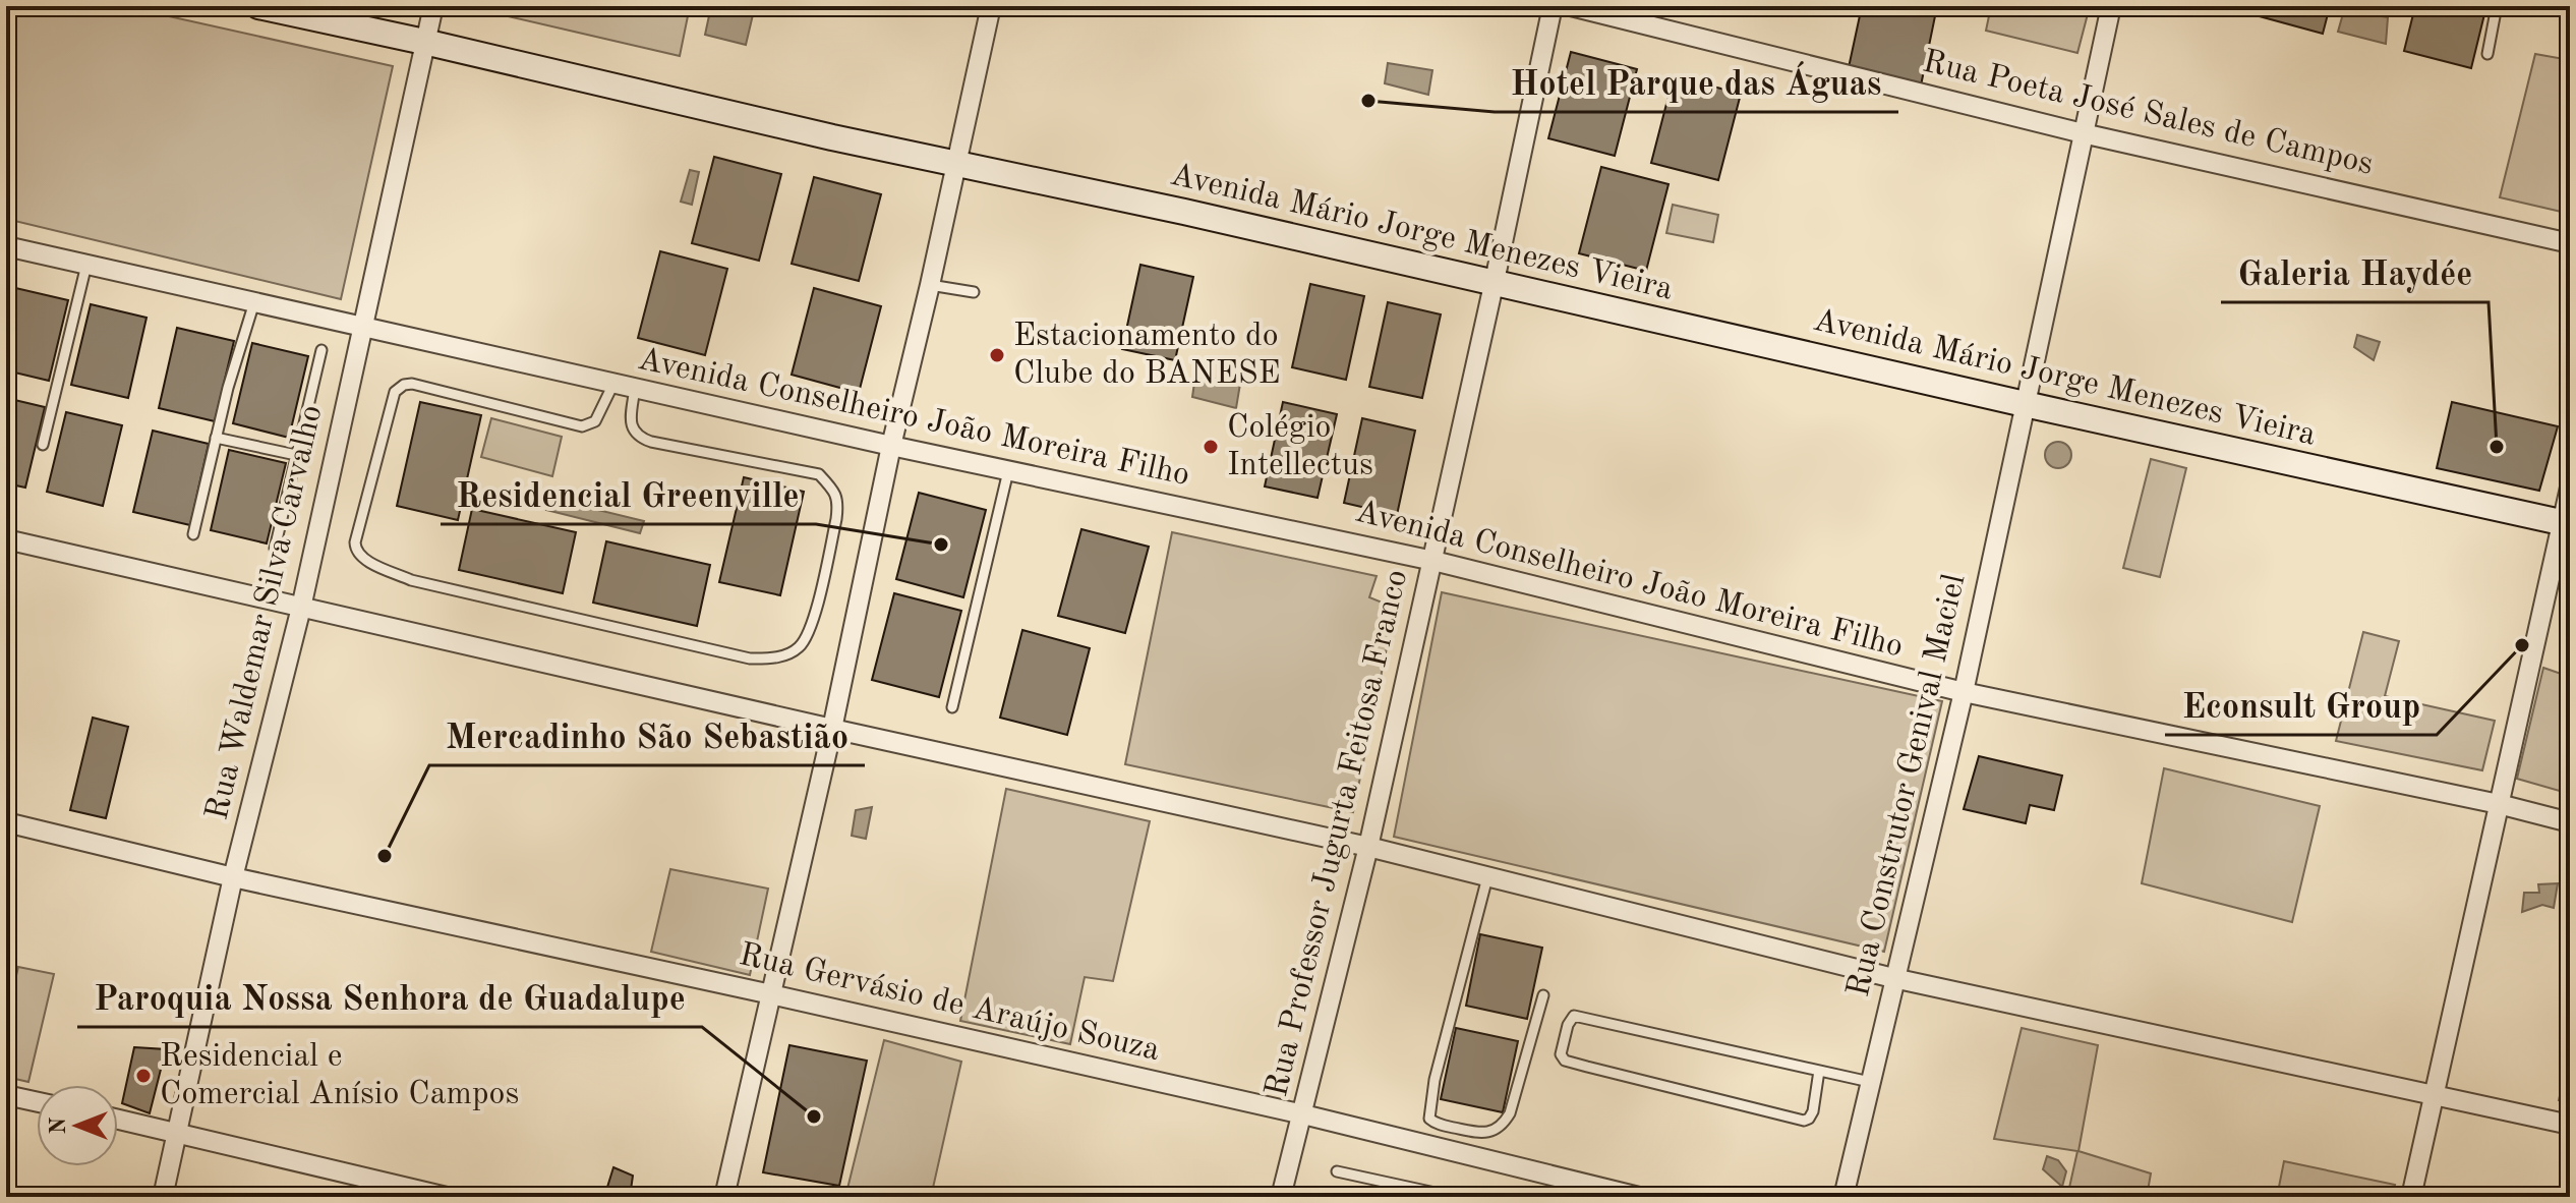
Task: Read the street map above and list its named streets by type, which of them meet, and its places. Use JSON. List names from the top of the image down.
{
  "streets": {
    "street": [
      "Rua Poeta José Sales de Campos",
      "Avenida Mário Jorge Menezes Vieira",
      "Avenida Conselheiro João Moreira Filho",
      "Rua Waldemar Silva Carvalho",
      "Rua Construtor Genival Maciel",
      "Rua Professor Jugurta Feitosa Franco",
      "Rua Gervásio de Araújo Souza"
    ]
  },
  "crossings": [
    ["Rua Poeta José Sales de Campos", "Rua Construtor Genival Maciel"],
    ["Avenida Mário Jorge Menezes Vieira", "Rua Waldemar Silva Carvalho"],
    ["Avenida Mário Jorge Menezes Vieira", "Rua Construtor Genival Maciel"],
    ["Avenida Mário Jorge Menezes Vieira", "Rua Professor Jugurta Feitosa Franco"],
    ["Avenida Conselheiro João Moreira Filho", "Rua Waldemar Silva Carvalho"],
    ["Avenida Conselheiro João Moreira Filho", "Rua Construtor Genival Maciel"],
    ["Avenida Conselheiro João Moreira Filho", "Rua Professor Jugurta Feitosa Franco"],
    ["Rua Waldemar Silva Carvalho", "Rua Gervásio de Araújo Souza"],
    ["Rua Professor Jugurta Feitosa Franco", "Rua Gervásio de Araújo Souza"]
  ],
  "places": [
    "Hotel Parque das Águas",
    "Estacionamento do Clube do BANESE",
    "Colégio Intellectus",
    "Galeria Haydée",
    "Residencial Greenville",
    "Econsult Group",
    "Mercadinho São Sebastião",
    "Residencial e Comercial Anísio Campos",
    "Paroquia Nossa Senhora de Guadalupe"
  ],
  "north": "left"
}
